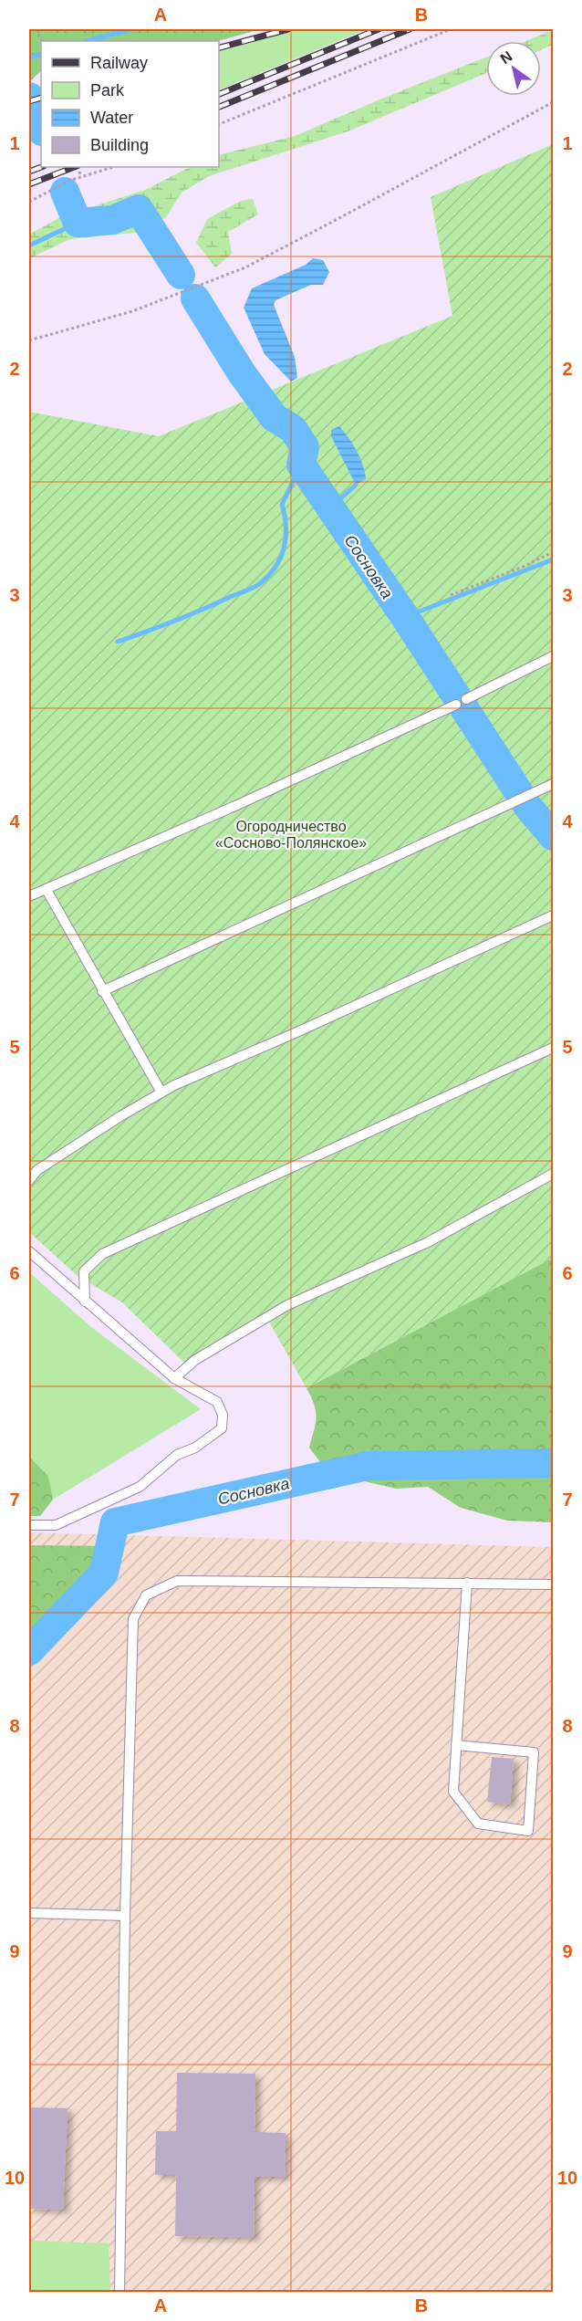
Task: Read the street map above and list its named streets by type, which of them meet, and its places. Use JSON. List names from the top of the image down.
{
  "water": ["Сосновка"],
  "parks": ["Огородничество «Сосново-Полянское»"],
  "legend": [
    "Railway",
    "Park",
    "Water",
    "Building"
  ],
  "north": "top left",
  "grid": {
    "columns": ["A", "B"],
    "rows": [
      "1",
      "2",
      "3",
      "4",
      "5",
      "6",
      "7",
      "8",
      "9",
      "10"
    ]
  }
}
